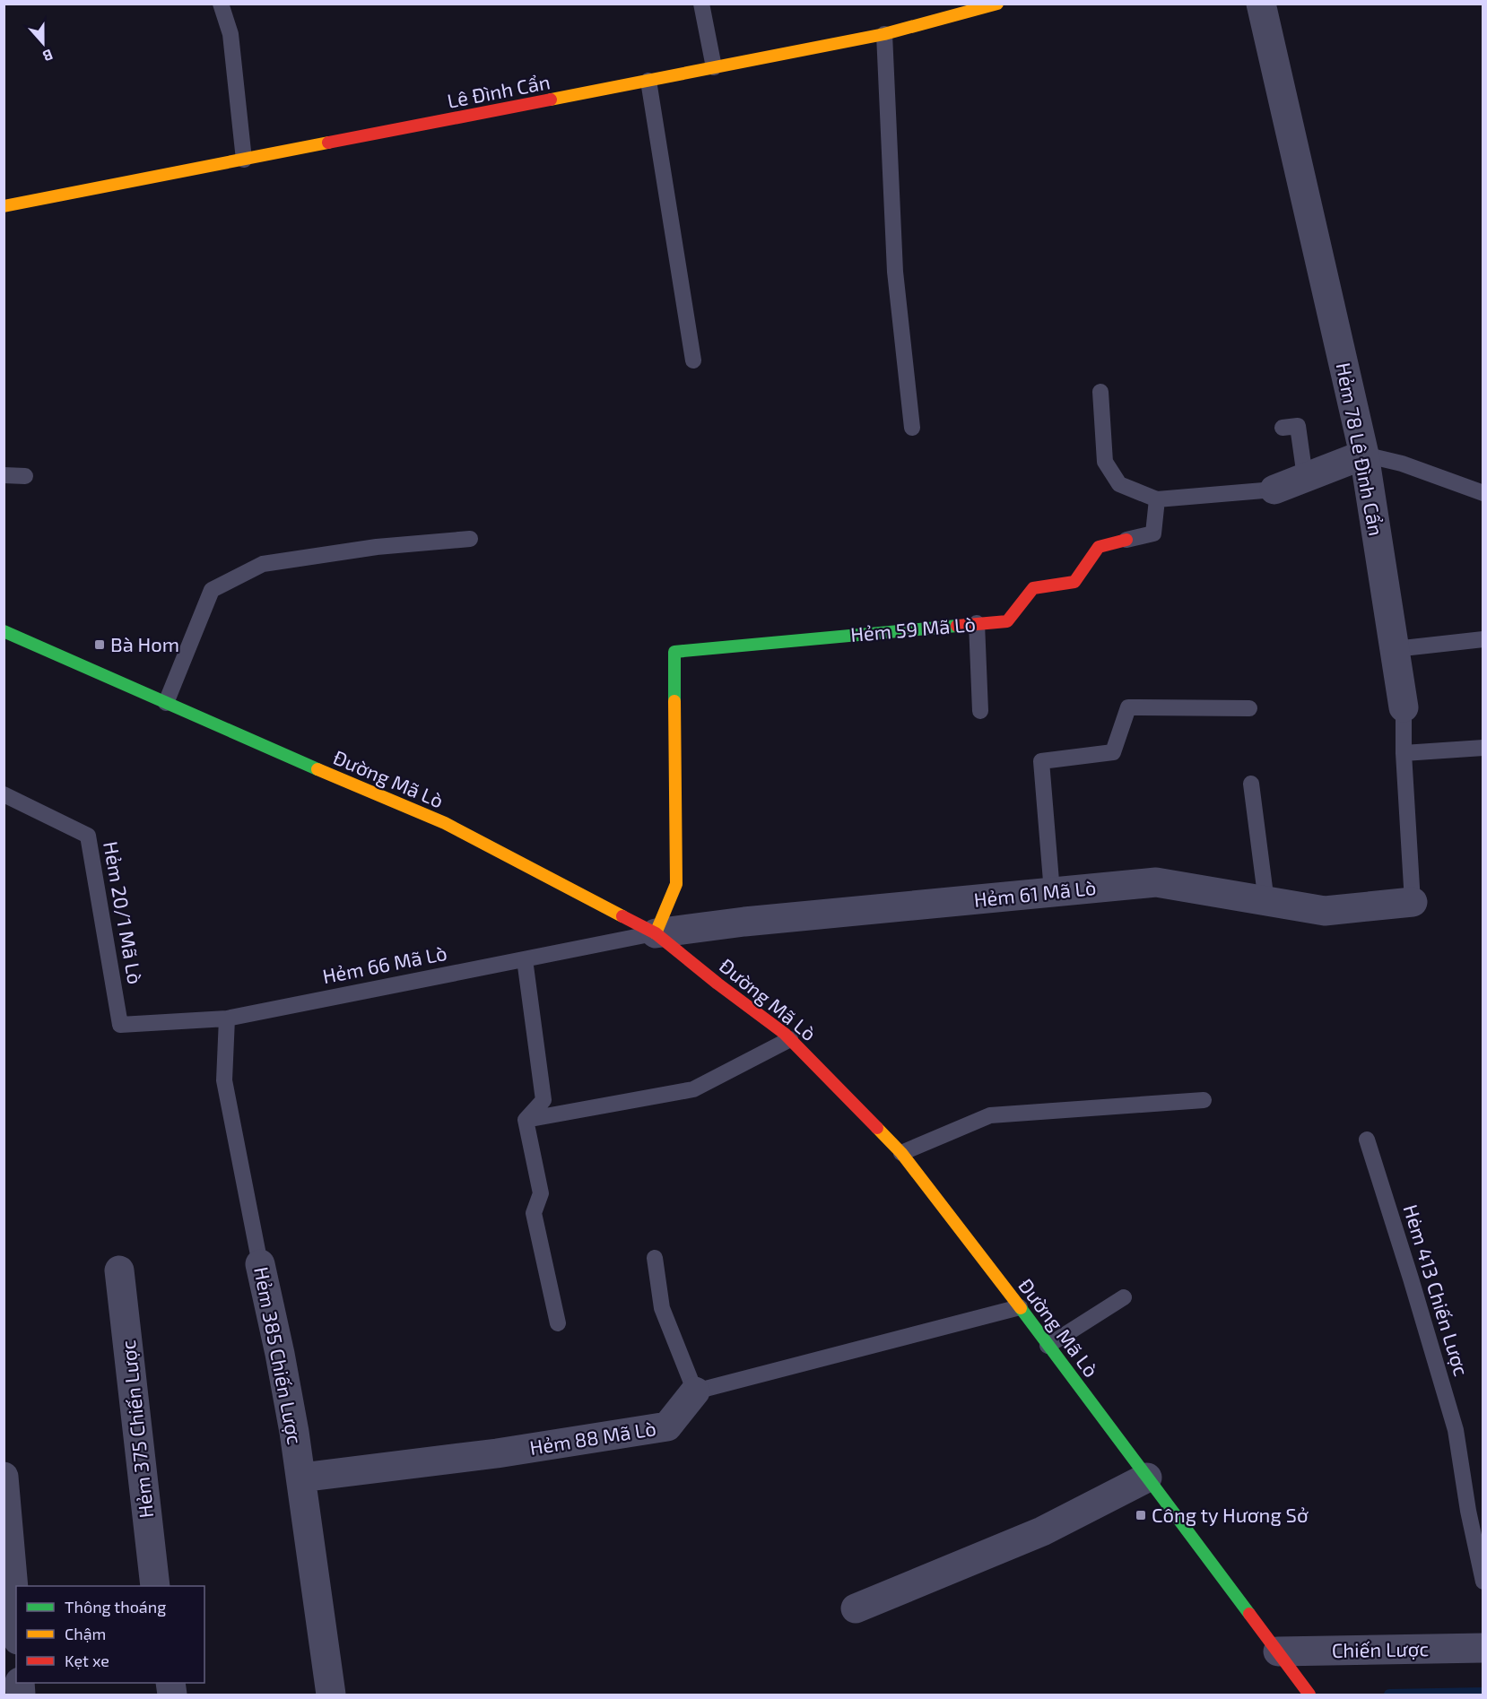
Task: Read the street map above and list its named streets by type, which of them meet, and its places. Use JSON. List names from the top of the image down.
{
  "streets": {
    "street": [
      "Lê Đình Cẩn",
      "Hẻm 78 Lê Đình Cẩn",
      "Hẻm 59 Mã Lò",
      "Đường Mã Lò",
      "Hẻm 61 Mã Lò",
      "Hẻm 385 Chiến Lược",
      "Hẻm 375 Chiến Lược",
      "Hẻm 88 Mã Lò",
      "Chiến Lược"
    ],
    "lane": ["Hẻm 20/1 Mã Lò", "Hẻm 66 Mã Lò", "Hėm 413 Chiến Lược"]
  },
  "crossings": [
    ["Hẻm 78 Lê Đình Cẩn", "Hẻm 61 Mã Lò"],
    ["Hẻm 59 Mã Lò", "Đường Mã Lò"],
    ["Hẻm 59 Mã Lò", "Hẻm 61 Mã Lò"],
    ["Hẻm 59 Mã Lò", "Hẻm 66 Mã Lò"],
    ["Đường Mã Lò", "Hẻm 61 Mã Lò"],
    ["Đường Mã Lò", "Hẻm 66 Mã Lò"],
    ["Đường Mã Lò", "Chiến Lược"],
    ["Hẻm 61 Mã Lò", "Hẻm 66 Mã Lò"],
    ["Hẻm 20/1 Mã Lò", "Hẻm 66 Mã Lò"],
    ["Hẻm 66 Mã Lò", "Hẻm 385 Chiến Lược"],
    ["Hẻm 385 Chiến Lược", "Hẻm 88 Mã Lò"]
  ],
  "places": {
    "transit": ["Bà Hom", "Công ty Hương Sở"]
  },
  "legend": ["Thông thoáng", "Chậm", "Kẹt xe"],
  "north": "bottom"
}
